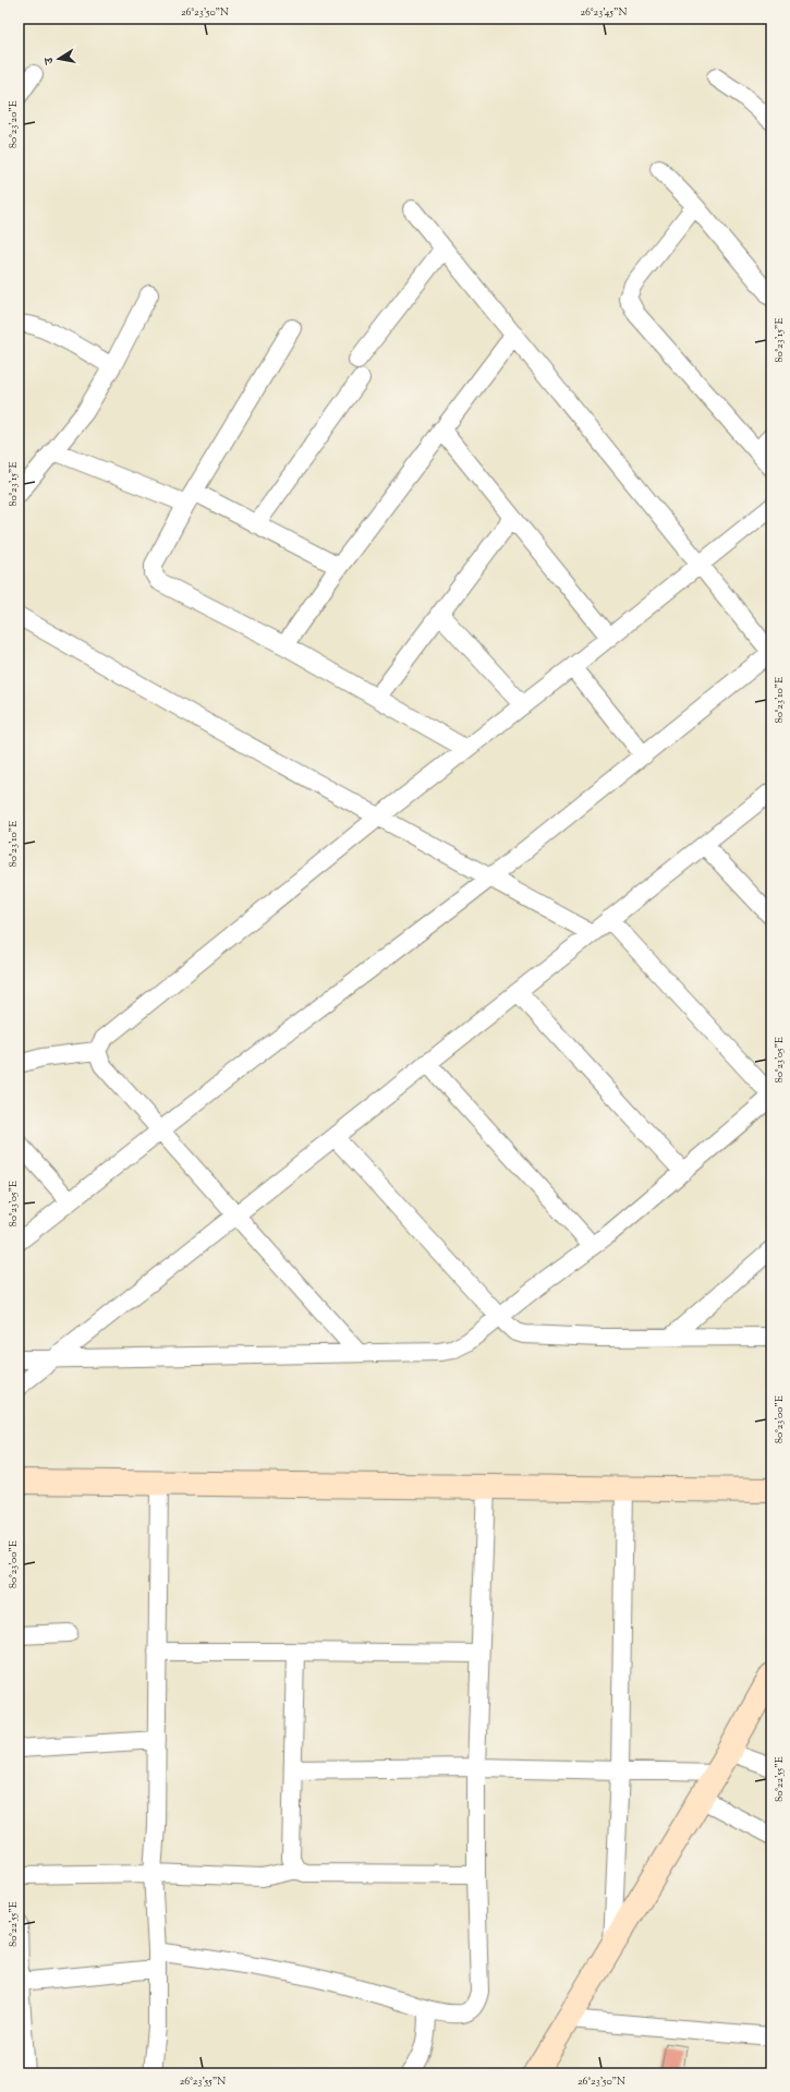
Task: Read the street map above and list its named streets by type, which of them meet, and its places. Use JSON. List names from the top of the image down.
{
  "north": "left",
  "coordinates": [
    "26°23'50\"N",
    "26°23'45\"N",
    "80°23'20\"E",
    "80°23'15\"E",
    "80°23'10\"E",
    "80°23'05\"E",
    "80°23'00\"E",
    "80°22'55\"E",
    "26°23'55\"N"
  ]
}
